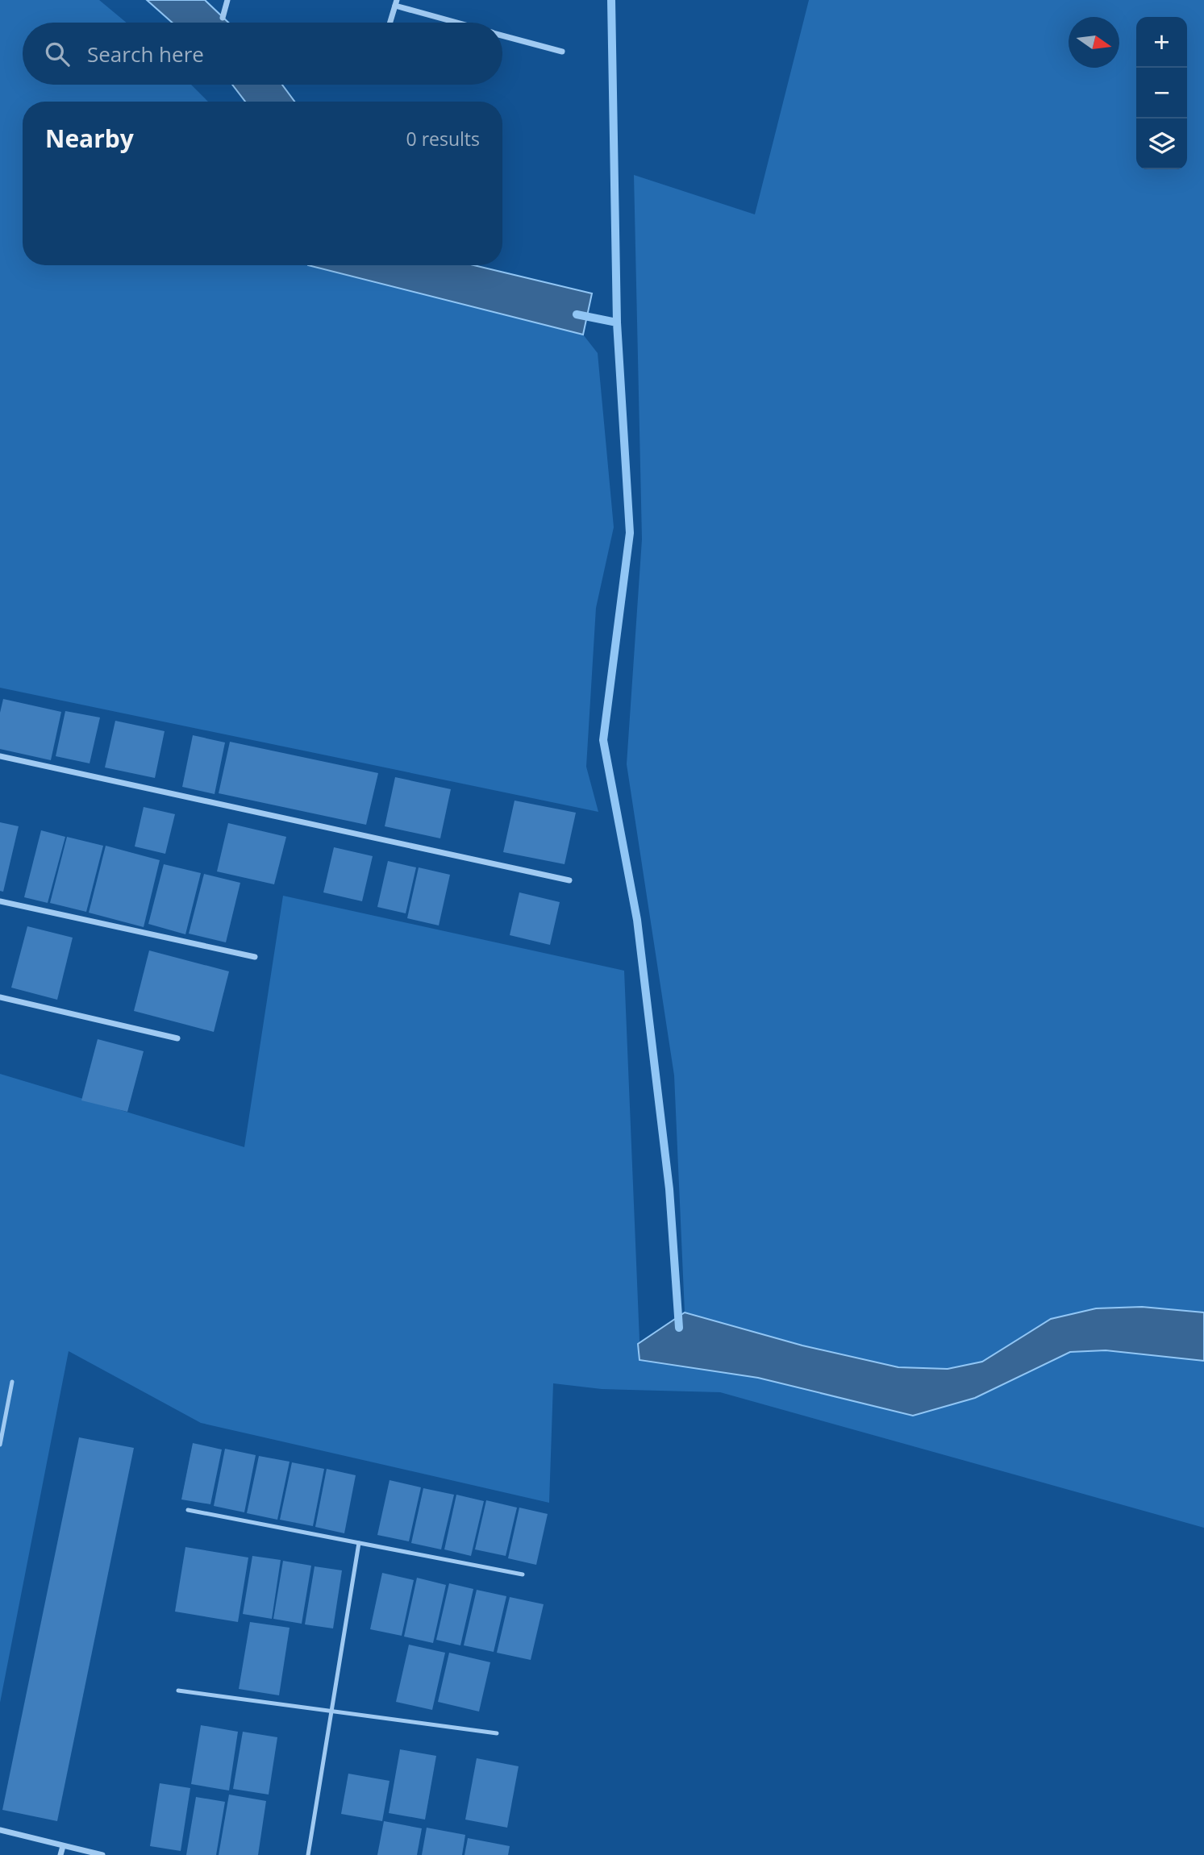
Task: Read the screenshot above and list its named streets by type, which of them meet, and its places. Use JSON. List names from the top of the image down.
{
  "north": "right",
  "page": {
    "map_buttons": ["+", "−"],
    "search": "Search here",
    "heading": ["Nearby", "0 results"]
  }
}
